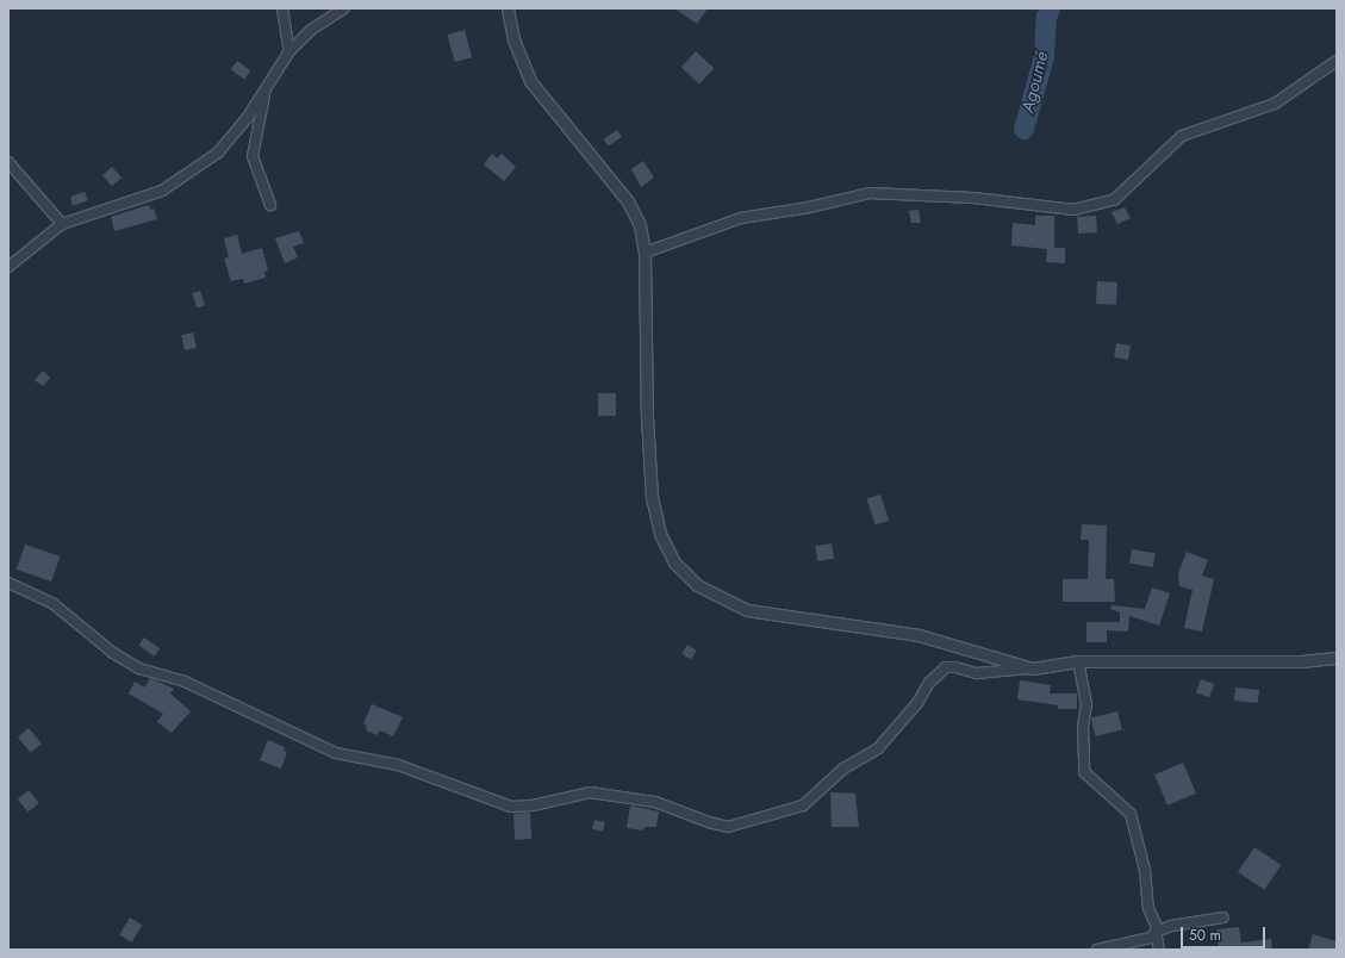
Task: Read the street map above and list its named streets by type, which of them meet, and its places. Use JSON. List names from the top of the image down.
{
  "water": ["Agoumé"],
  "scale_bar": "50 m"
}
